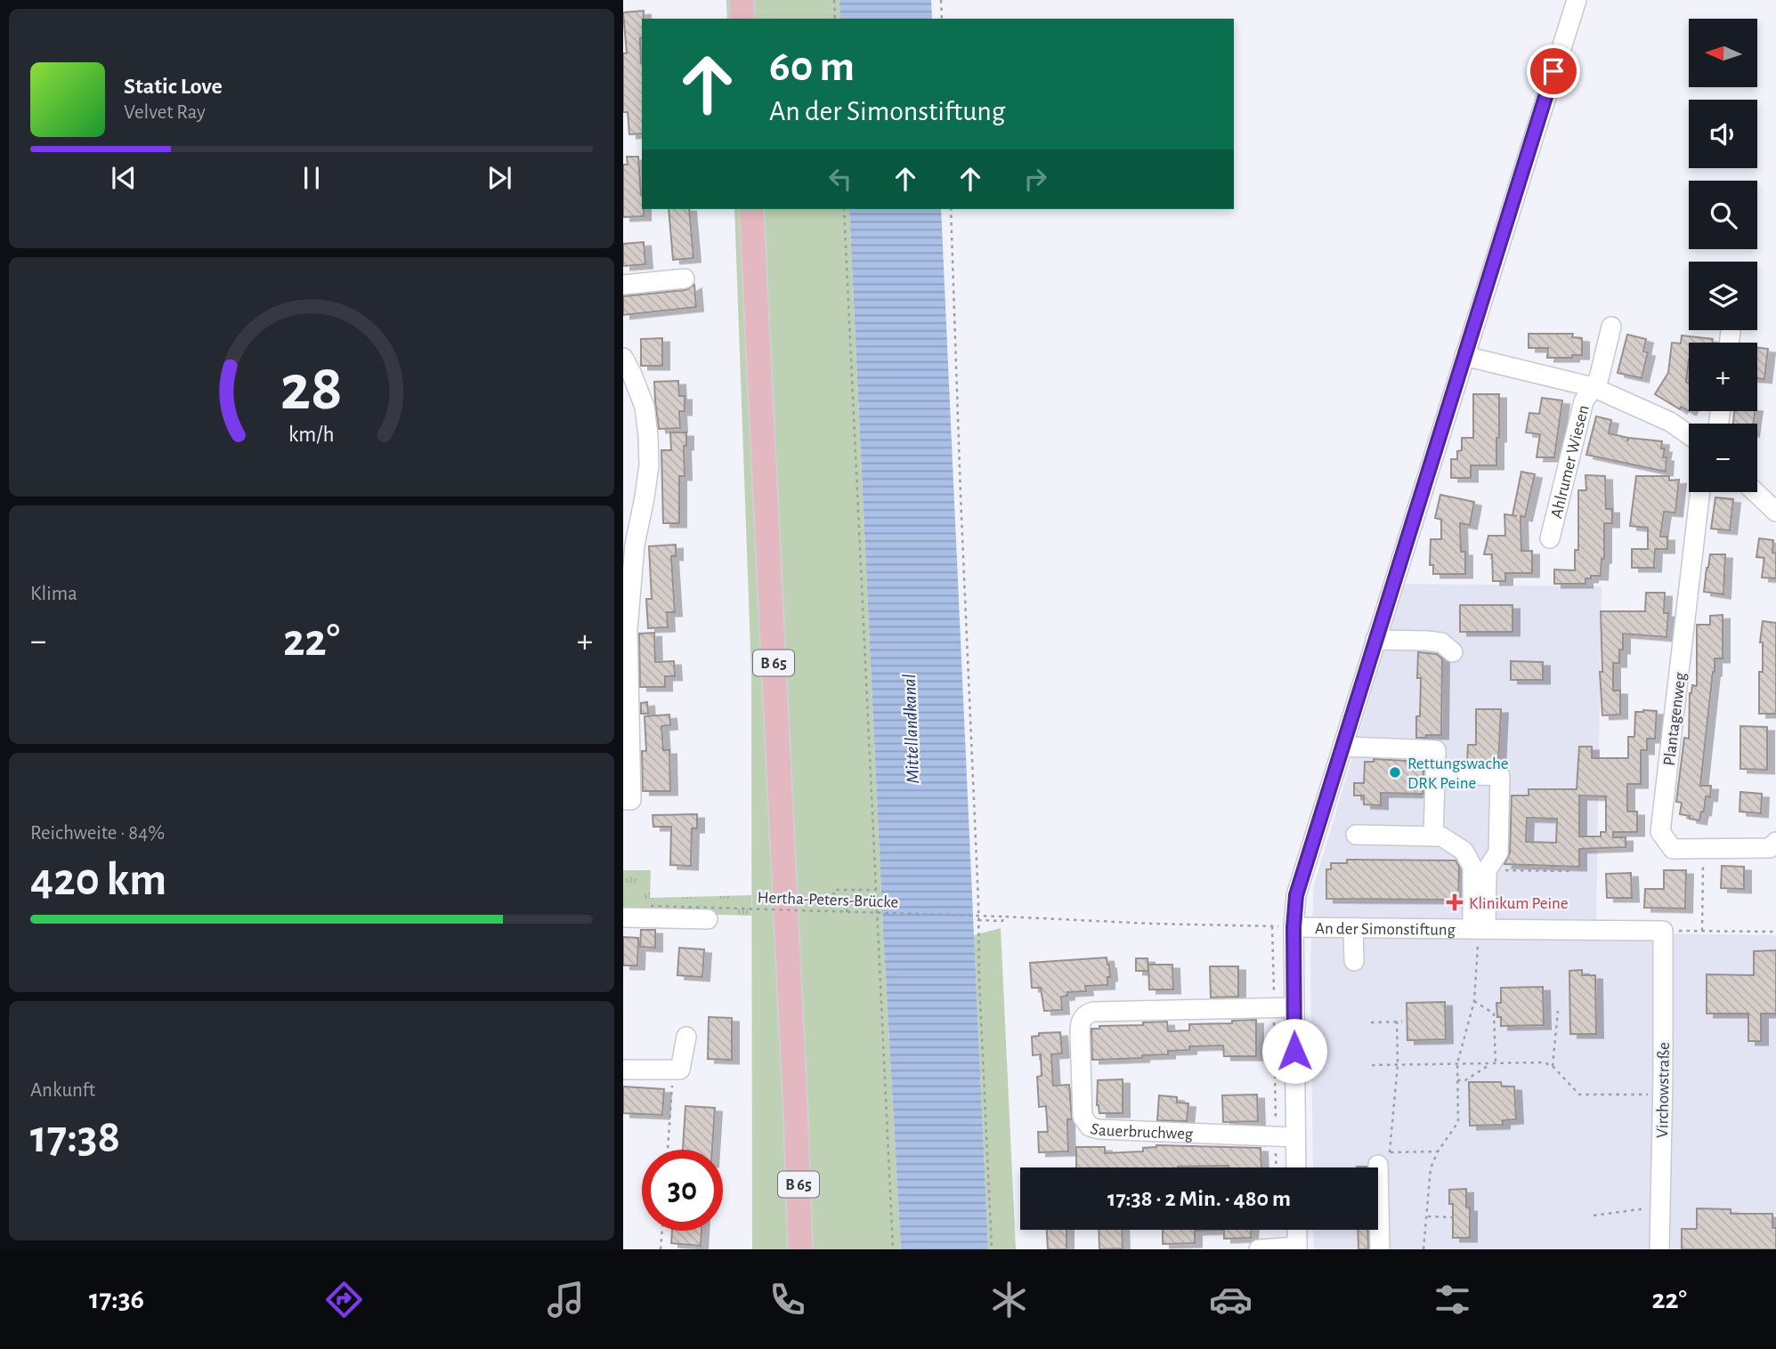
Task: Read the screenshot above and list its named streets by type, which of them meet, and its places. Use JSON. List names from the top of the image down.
{
  "streets": {
    "main road": ["B 65"],
    "street": [
      "Ahlrumer Wiesen",
      "Plantagenweg",
      "An der Simonstiftung",
      "Virchowstraße",
      "Sauerbruchweg"
    ],
    "path": ["Hertha-Peters-Brücke"]
  },
  "crossings": [
    ["Ahlrumer Wiesen", "An der Simonstiftung"],
    ["An der Simonstiftung", "Virchowstraße"]
  ],
  "water": ["Mittellandkanal"],
  "places": {
    "other": ["Rettungswache DRK Peine"],
    "health": ["Klinikum Peine"]
  },
  "north": "left",
  "page": {
    "map_buttons": ["+", "−"],
    "turn": ["60 m", "An der Simonstiftung"],
    "song": ["Static Love", "Velvet Ray"],
    "tile": [
      "Klima",
      ["Reichweite · 84%", "420 km"],
      ["Ankunft", "17:38"]
    ],
    "heat": ["−", "22°", "+"],
    "limit": "30",
    "trip": "17:38 · 2 Min. · 480 m",
    "tabs": ["17:36", "22°"],
    "gauge": ["28", "km/h"]
  }
}
